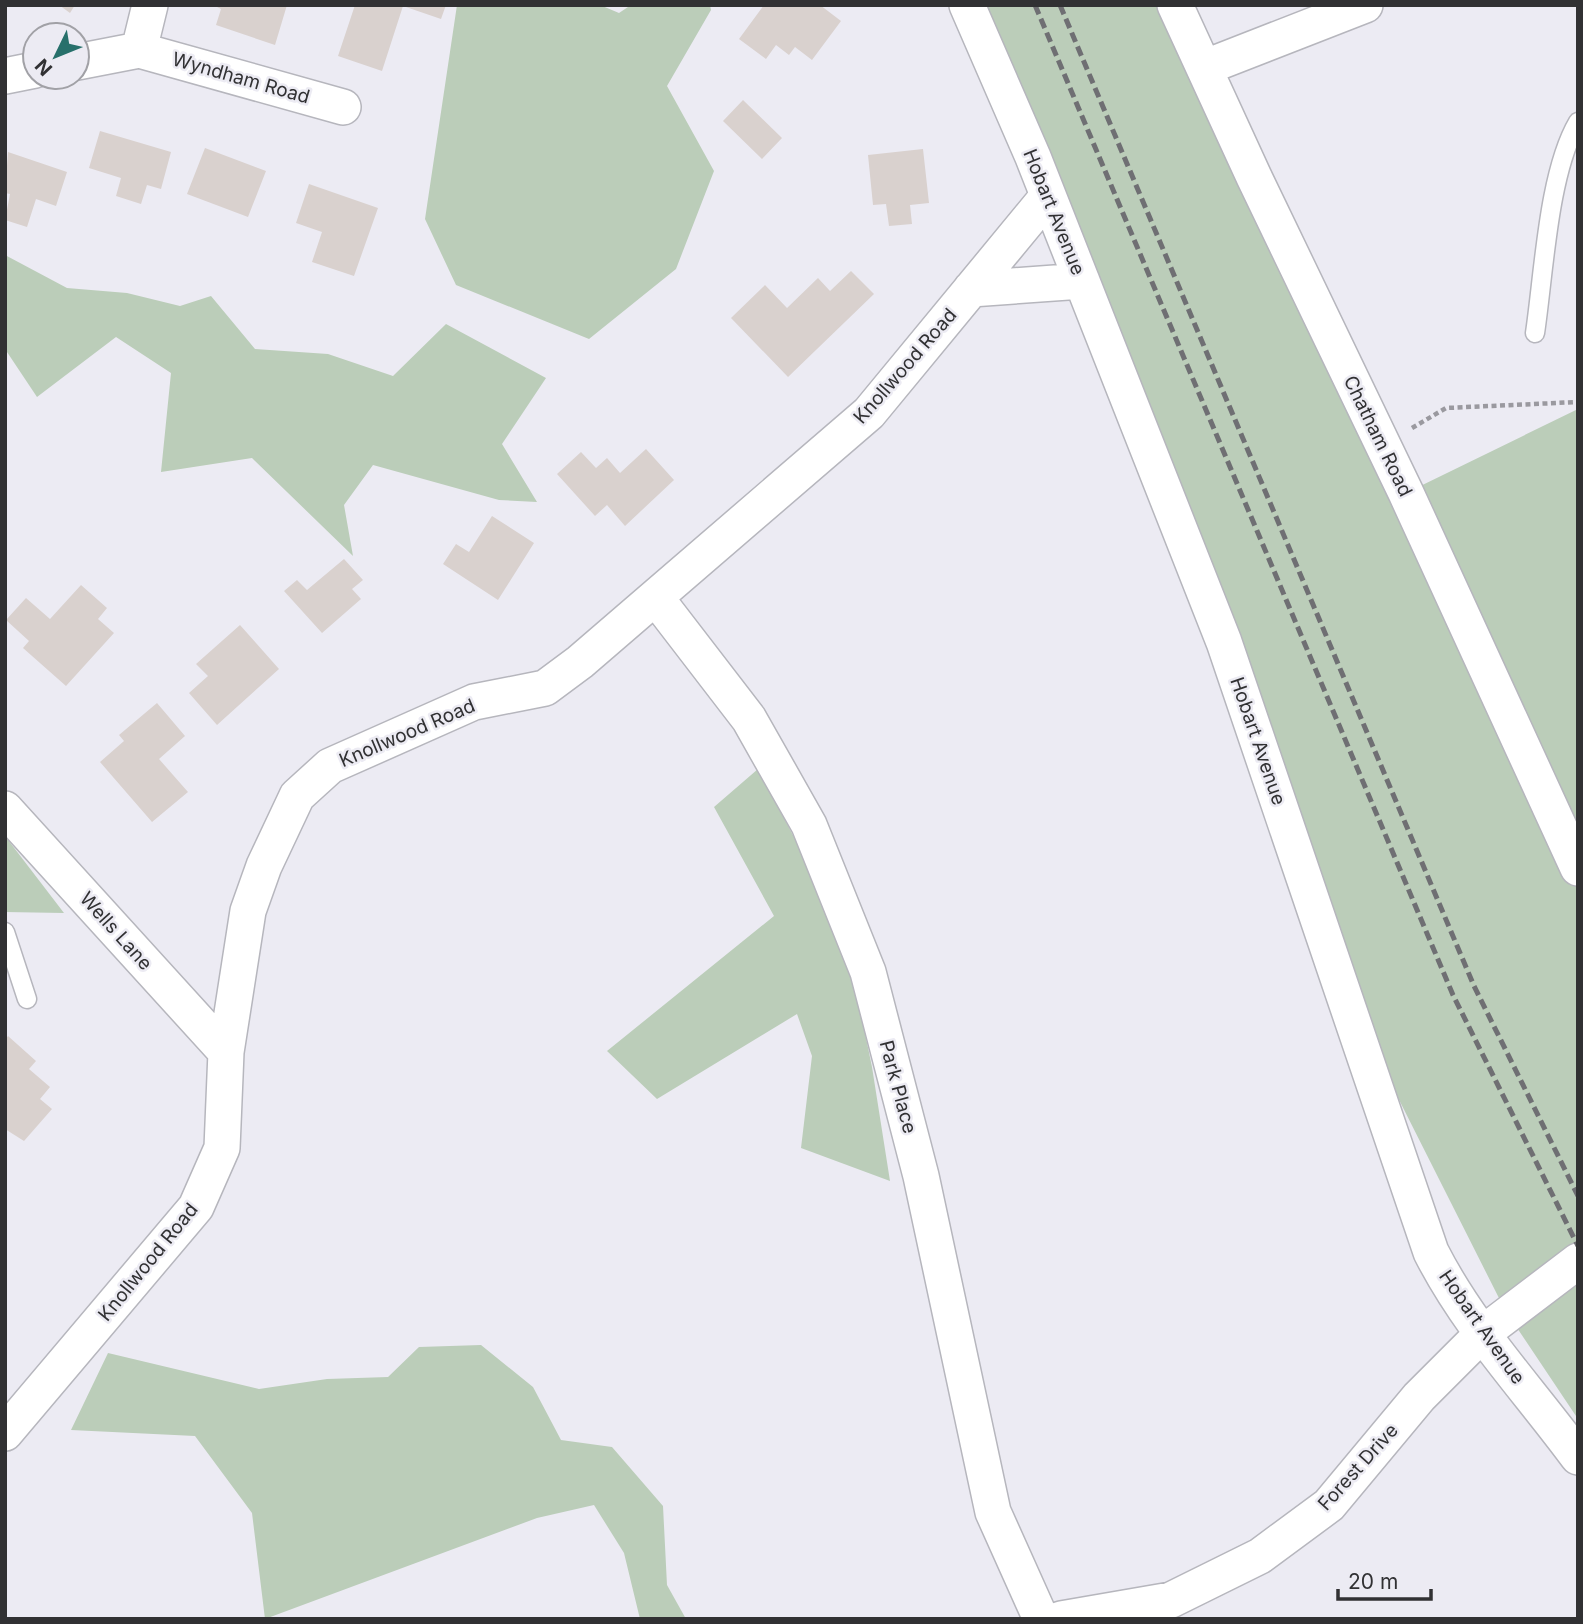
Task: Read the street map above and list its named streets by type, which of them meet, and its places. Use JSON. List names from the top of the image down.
{
  "streets": {
    "street": [
      "Wyndham Road",
      "Hobart Avenue",
      "Knollwood Road",
      "Chatham Road",
      "Wells Lane",
      "Park Place",
      "Forest Drive"
    ]
  },
  "crossings": [
    ["Hobart Avenue", "Knollwood Road"],
    ["Hobart Avenue", "Forest Drive"],
    ["Knollwood Road", "Wells Lane"],
    ["Knollwood Road", "Park Place"]
  ],
  "scale_bar": "20 m",
  "north": "bottom left"
}
